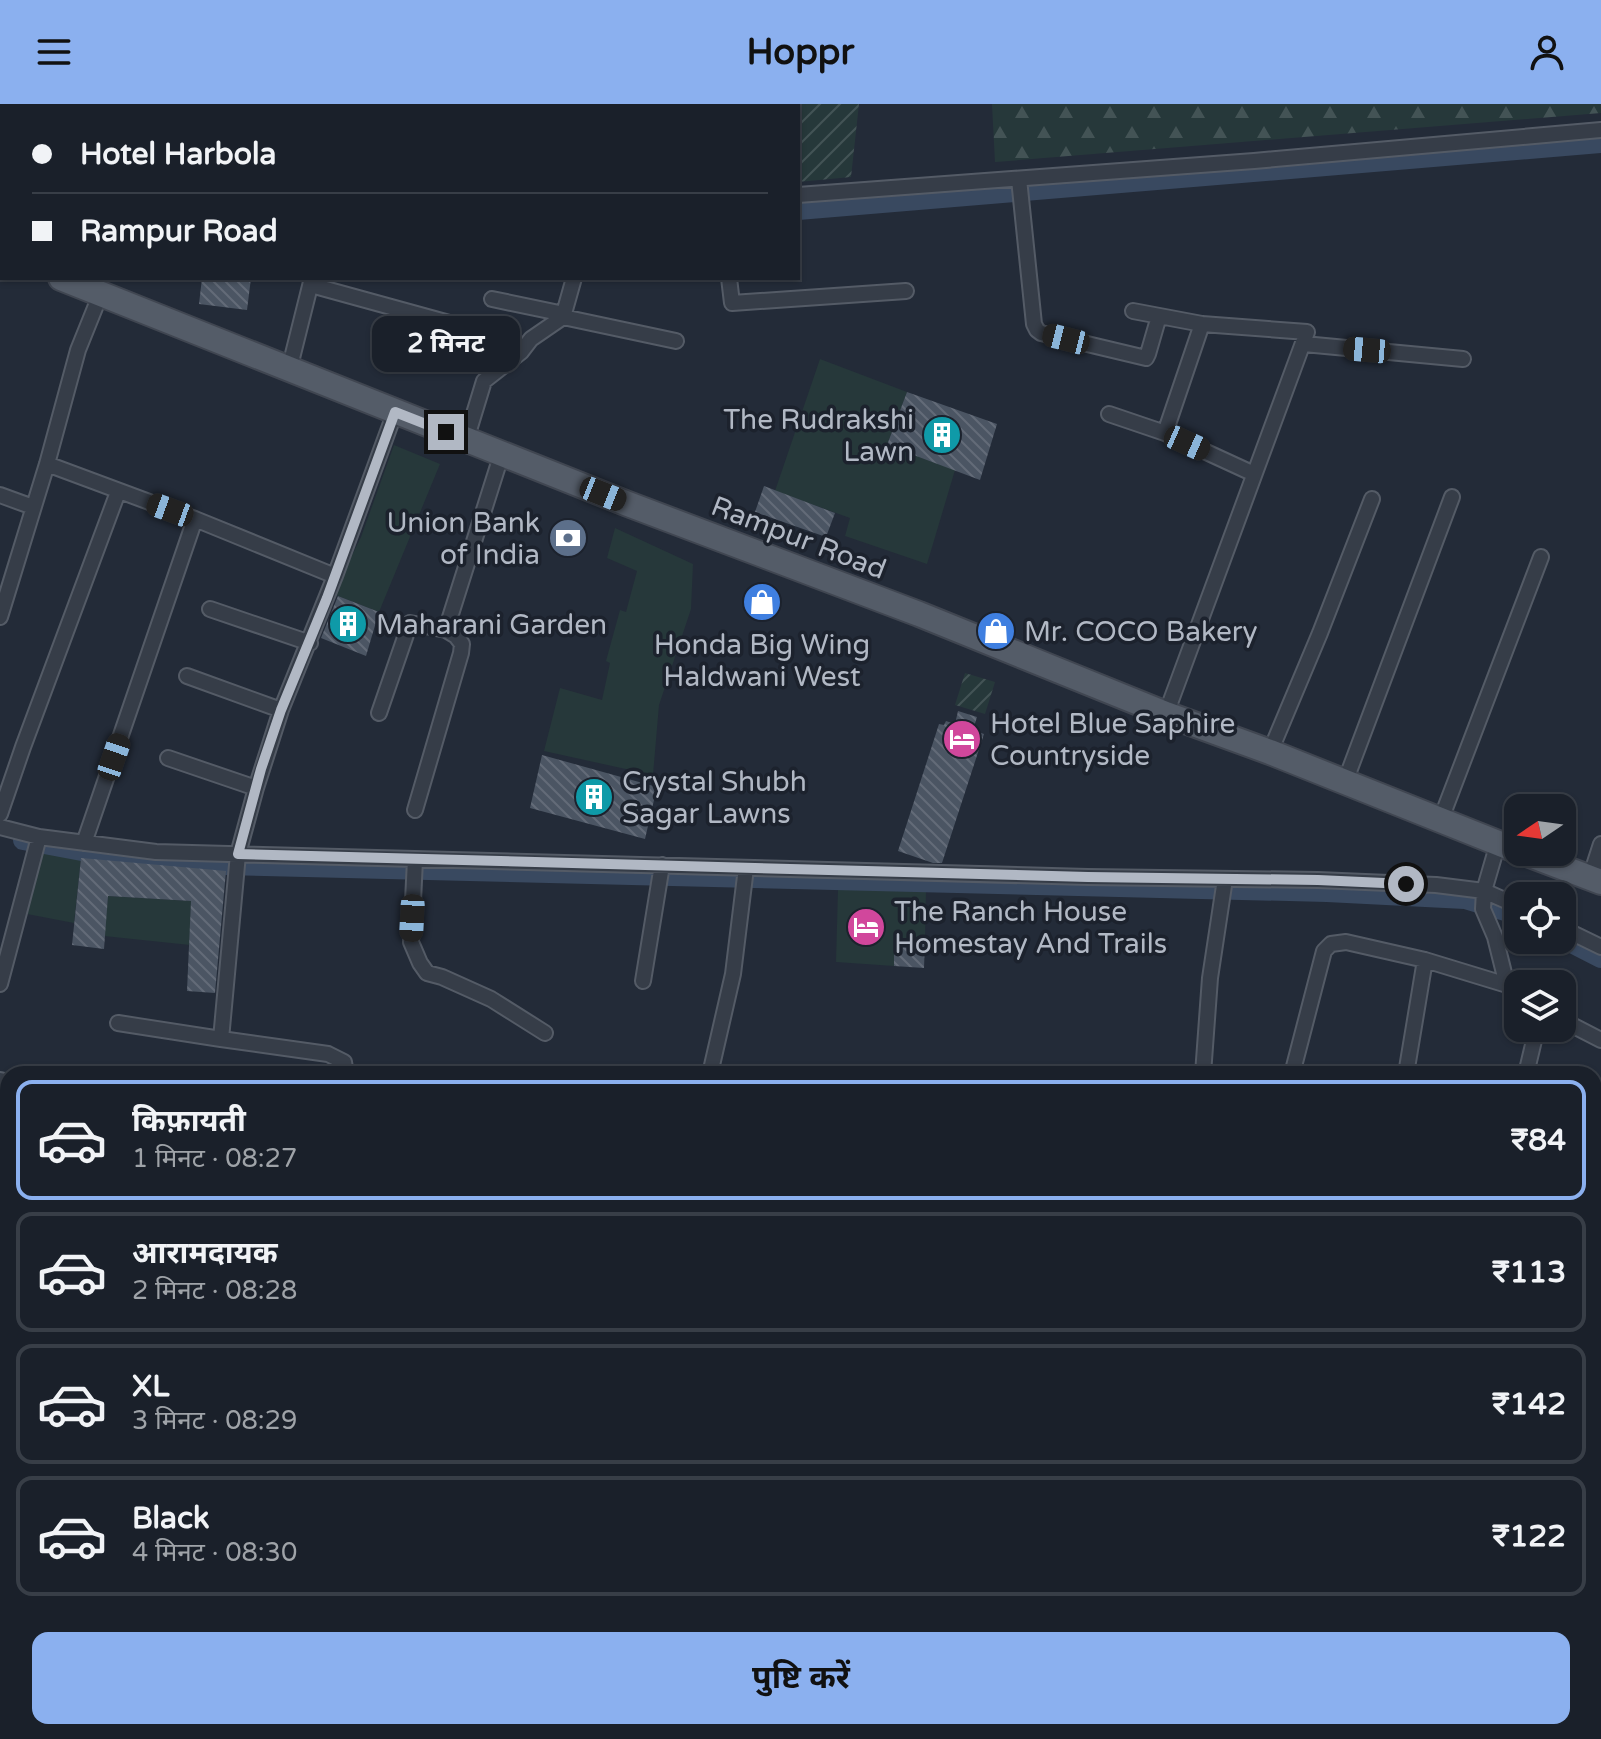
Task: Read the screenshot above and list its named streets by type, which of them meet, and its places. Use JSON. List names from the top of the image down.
{
  "streets": {
    "main road": ["Rampur Road"]
  },
  "places": {
    "building": ["The Rudrakshi Lawn", "Maharani Garden", "Crystal Shubh Sagar Lawns"],
    "bank": ["Union Bank of India"],
    "shop": ["Honda Big Wing Haldwani West", "Mr. COCO Bakery"],
    "hotel": ["Hotel Blue Saphire Countryside", "The Ranch House Homestay And Trails"]
  },
  "north": "left",
  "page": {
    "header": "Hoppr",
    "banner": ["Hotel Harbola", "Rampur Road"],
    "bubble": "2 मिनट",
    "list": [
      {
        "name": "किफ़ायती",
        "note": "1 मिनट · 08:27",
        "value": "₹84"
      },
      {
        "name": "आरामदायक",
        "note": "2 मिनट · 08:28",
        "value": "₹113"
      },
      {
        "name": "XL",
        "note": "3 मिनट · 08:29",
        "value": "₹142"
      },
      {
        "name": "Black",
        "note": "4 मिनट · 08:30",
        "value": "₹122"
      }
    ],
    "buttons": "पुष्टि करें"
  }
}
